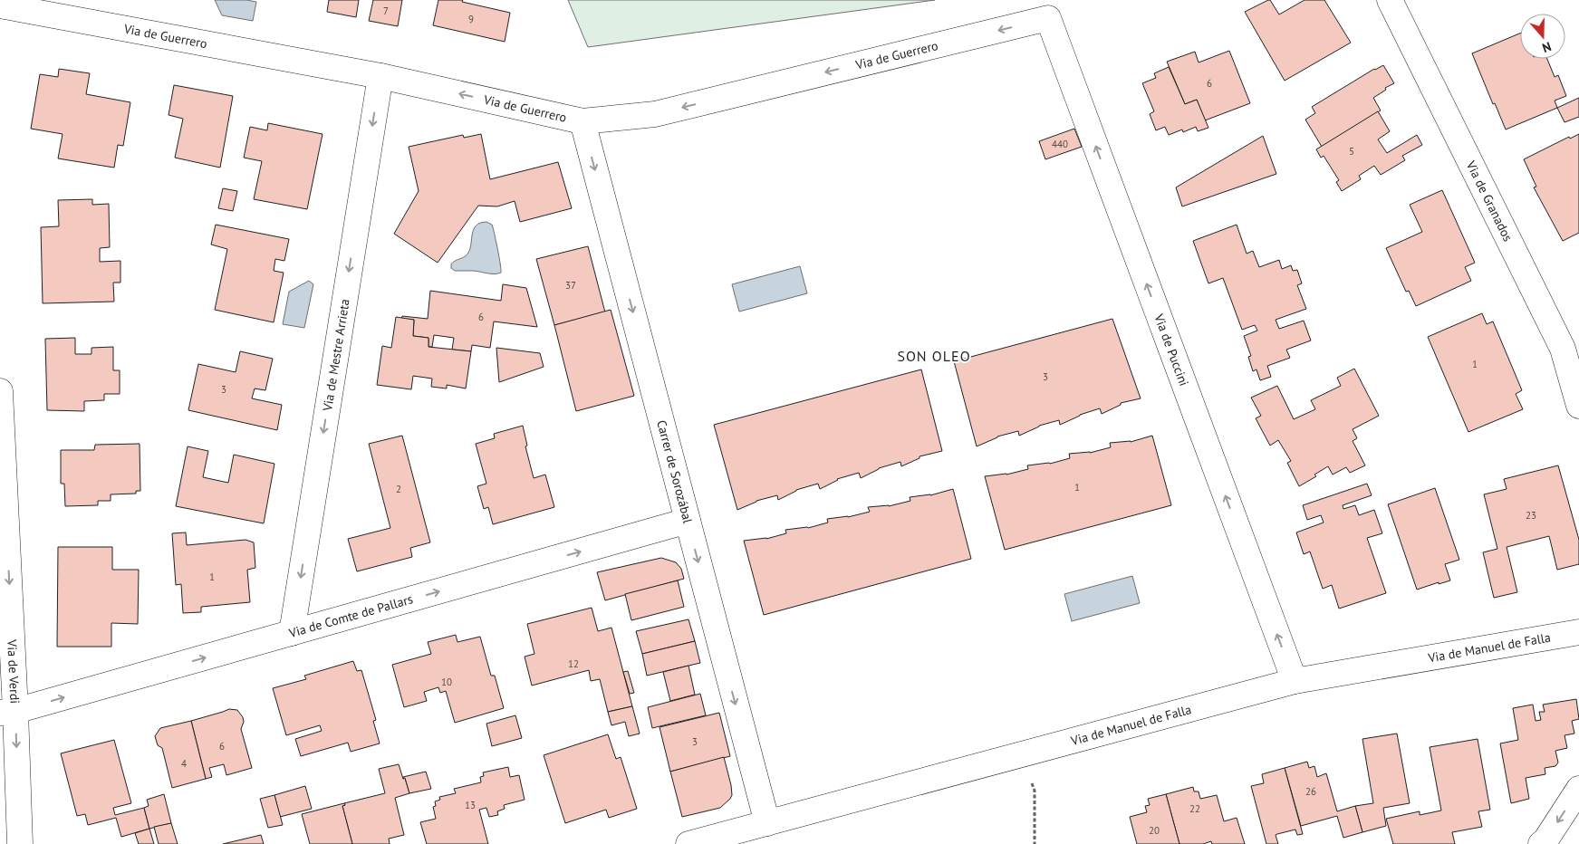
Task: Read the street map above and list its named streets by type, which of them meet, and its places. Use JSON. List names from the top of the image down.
{
  "streets": {
    "street": [
      "Via de Guerrero",
      "Via de Granados",
      "Via de Puccini",
      "Via de Mestre Arrieta",
      "Carrer de Sorozábal",
      "Via de Comte de Pallars",
      "Via de Manuel de Falla",
      "Via de Verdi"
    ]
  },
  "crossings": [
    ["Via de Guerrero", "Via de Puccini"],
    ["Via de Guerrero", "Via de Mestre Arrieta"],
    ["Via de Guerrero", "Carrer de Sorozábal"],
    ["Via de Puccini", "Via de Manuel de Falla"],
    ["Via de Mestre Arrieta", "Via de Comte de Pallars"],
    ["Carrer de Sorozábal", "Via de Comte de Pallars"],
    ["Carrer de Sorozábal", "Via de Manuel de Falla"],
    ["Via de Comte de Pallars", "Via de Verdi"]
  ],
  "one_way": [
    "Via de Guerrero",
    "Via de Puccini",
    "Via de Mestre Arrieta",
    "Carrer de Sorozábal",
    "Via de Comte de Pallars",
    "Via de Verdi"
  ],
  "districts": ["SON OLEO"],
  "house_numbers": [
    "7",
    "9",
    "6",
    "440",
    "5",
    "37",
    "6",
    "1",
    "3",
    "3",
    "1",
    "2",
    "23",
    "1",
    "12",
    "10",
    "3",
    "6",
    "4",
    "26",
    "13",
    "22",
    "20"
  ],
  "north": "bottom"
}
